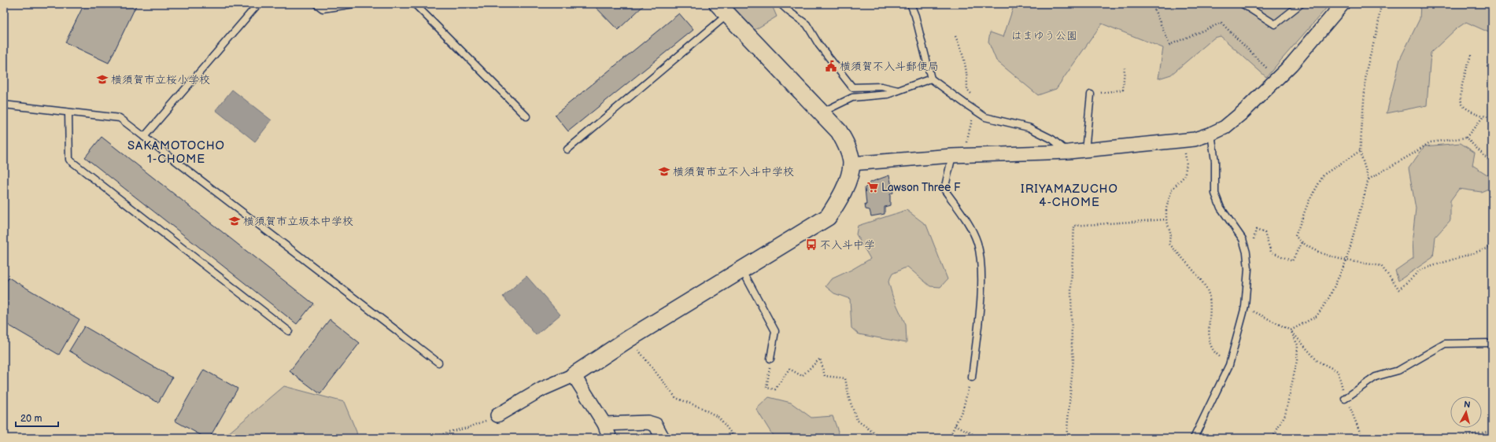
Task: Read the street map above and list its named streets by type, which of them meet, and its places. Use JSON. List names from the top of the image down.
{
  "districts": ["SAKAMOTOCHO 1-CHOME", "IRIYAMAZUCHO 4-CHOME"],
  "parks": ["はまゆう公園"],
  "places": {
    "public building": ["横須賀不入斗郵便局"],
    "school or university": ["横須賀市立桜小学校", "横須賀市立不入斗中学校", "横須賀市立坂本中学校"],
    "supermarket": ["Lawson Three F"],
    "bus stop": ["不入斗中学"]
  },
  "scale_bar": "20 m",
  "north": "top"
}
